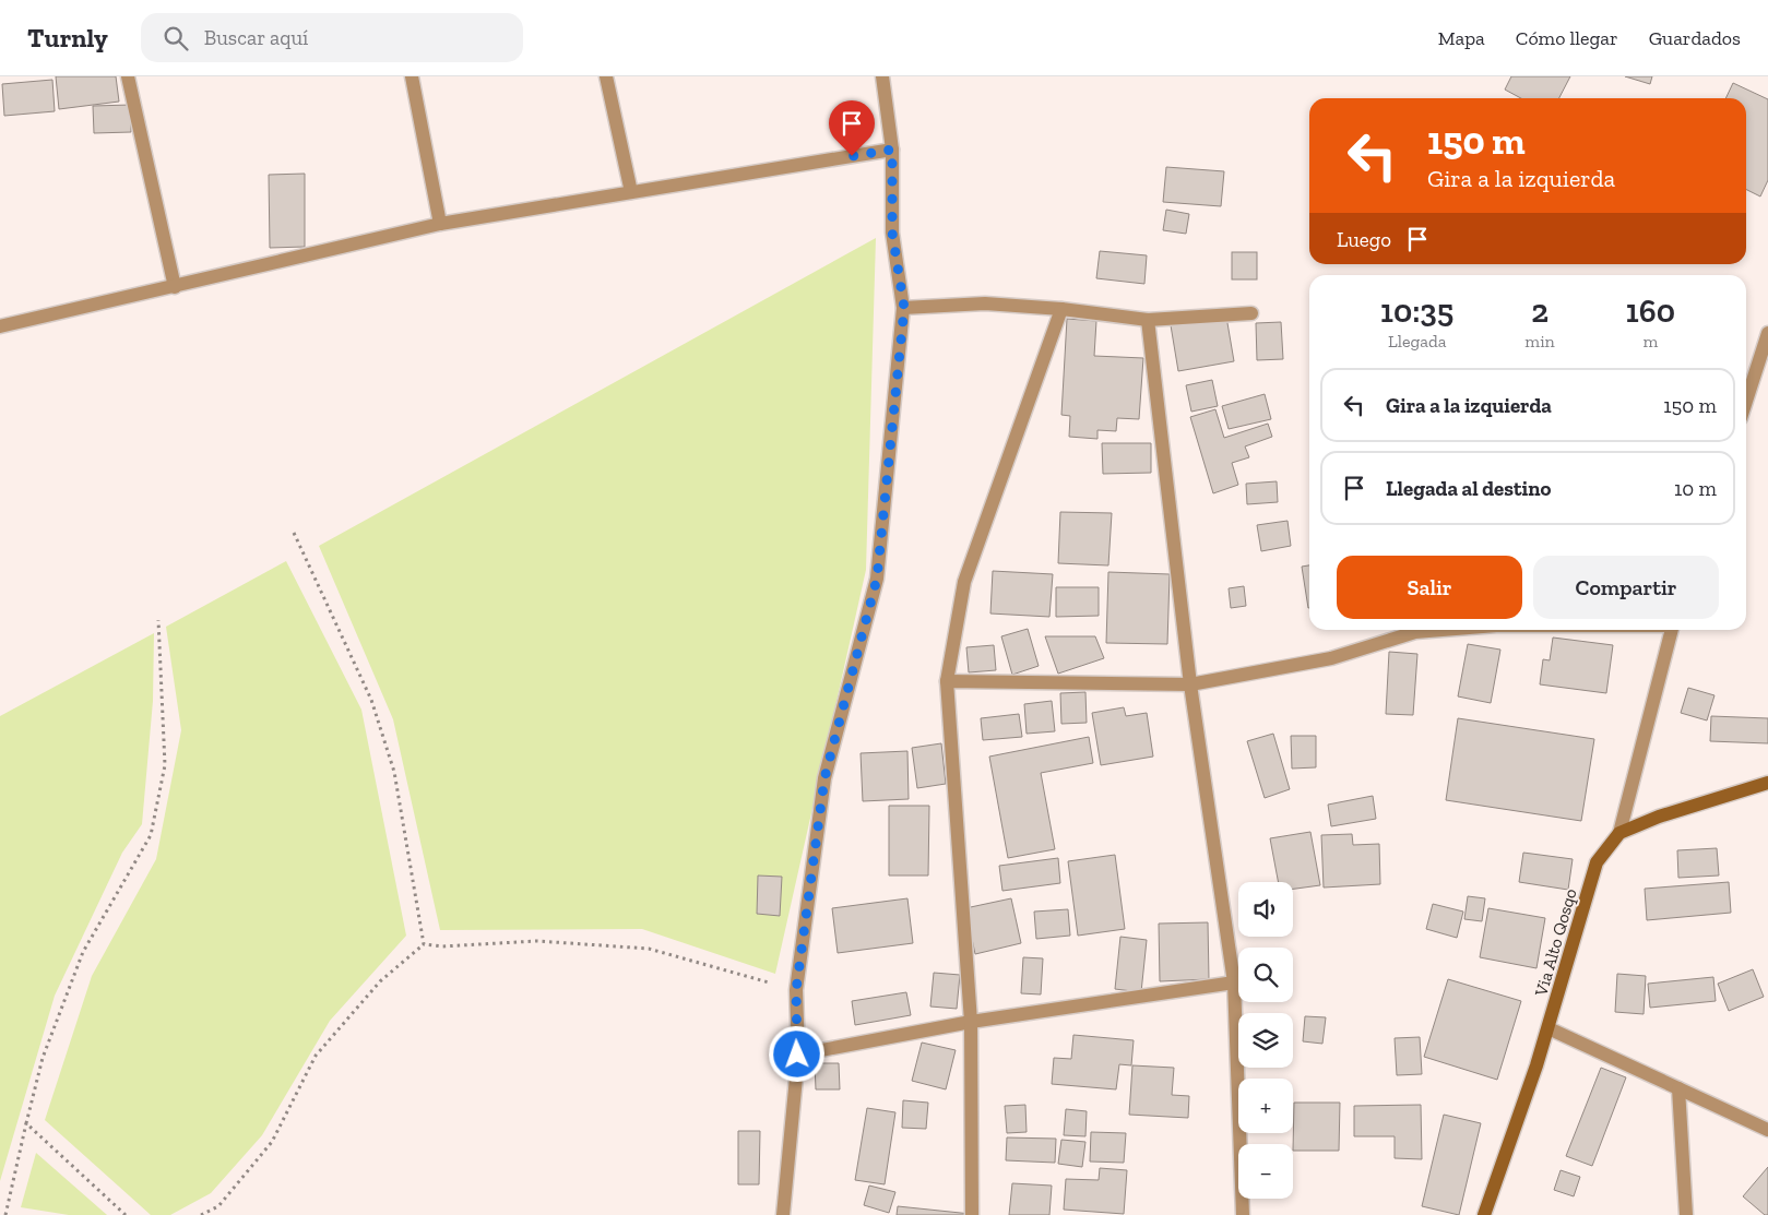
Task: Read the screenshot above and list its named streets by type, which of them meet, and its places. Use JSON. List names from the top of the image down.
{
  "streets": {
    "street": ["Via Alto Qosqo"]
  },
  "page": {
    "header": "Turnly",
    "search": "Buscar aquí",
    "nav": ["Mapa", "Cómo llegar", "Guardados"],
    "turn": ["150 m", "Gira a la izquierda"],
    "then": "Luego",
    "eta": [
      "10:35",
      "Llegada",
      "2",
      "min",
      "160",
      "m"
    ],
    "list": [
      {
        "name": "Gira a la izquierda",
        "value": "150 m"
      },
      {
        "name": "Llegada al destino",
        "value": "10 m"
      }
    ],
    "buttons": ["Salir", "Compartir"],
    "map_buttons": ["+", "−"]
  }
}
